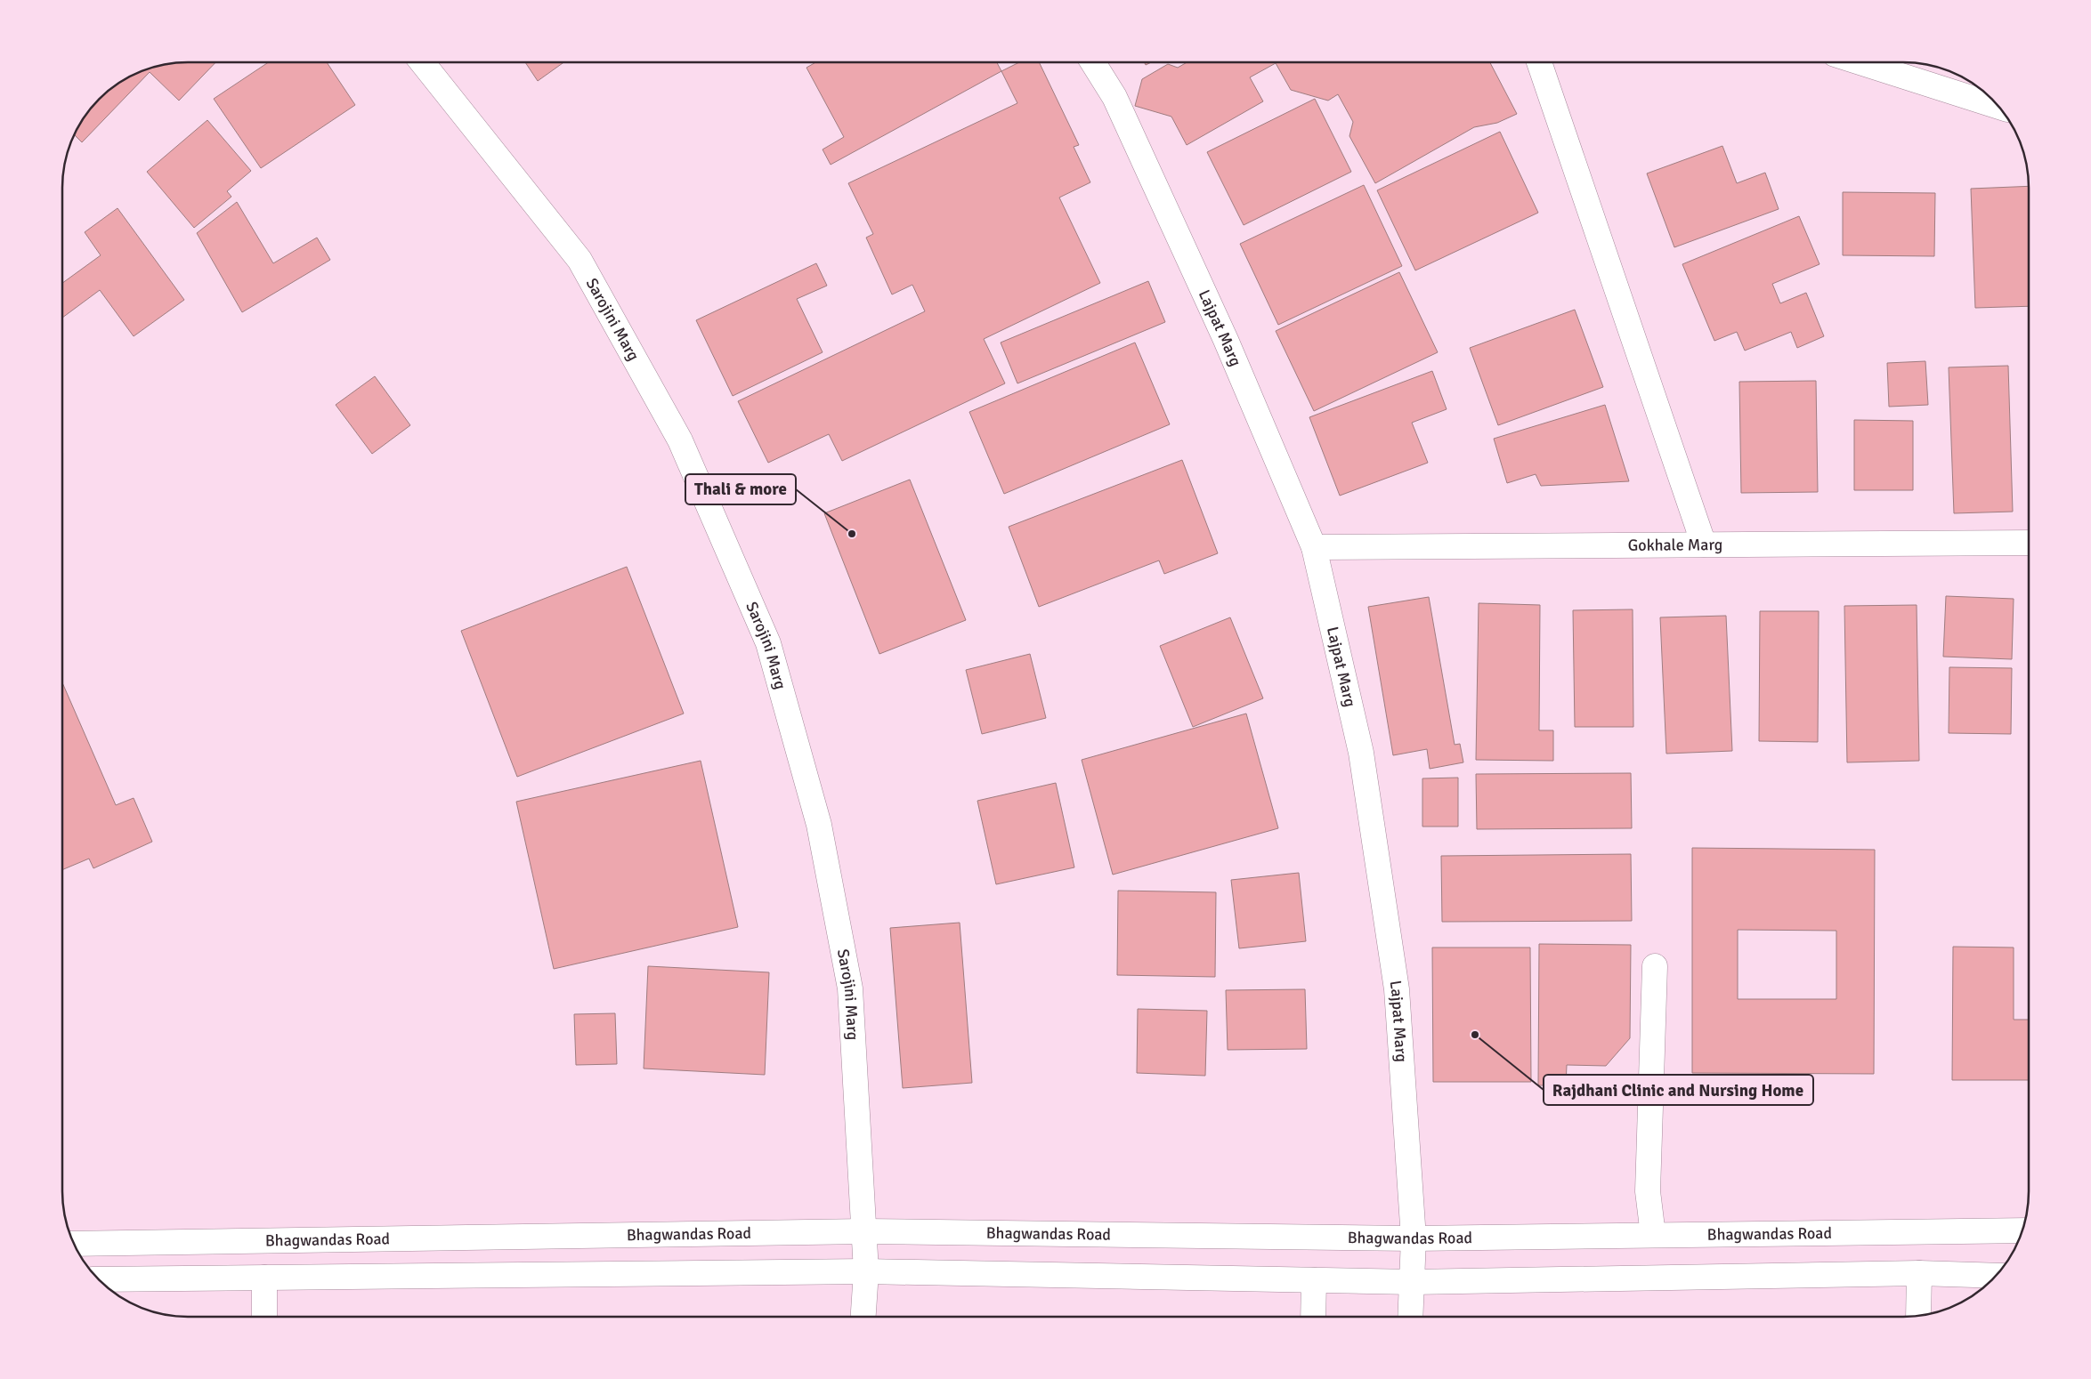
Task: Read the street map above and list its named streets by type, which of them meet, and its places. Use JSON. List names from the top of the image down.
{
  "streets": {
    "street": [
      "Sarojini Marg",
      "Lajpat Marg",
      "Gokhale Marg",
      "Bhagwandas Road"
    ]
  },
  "crossings": [
    ["Sarojini Marg", "Bhagwandas Road"],
    ["Lajpat Marg", "Gokhale Marg"],
    ["Lajpat Marg", "Bhagwandas Road"]
  ],
  "places": ["Thali & more", "Rajdhani Clinic and Nursing Home"]
}
